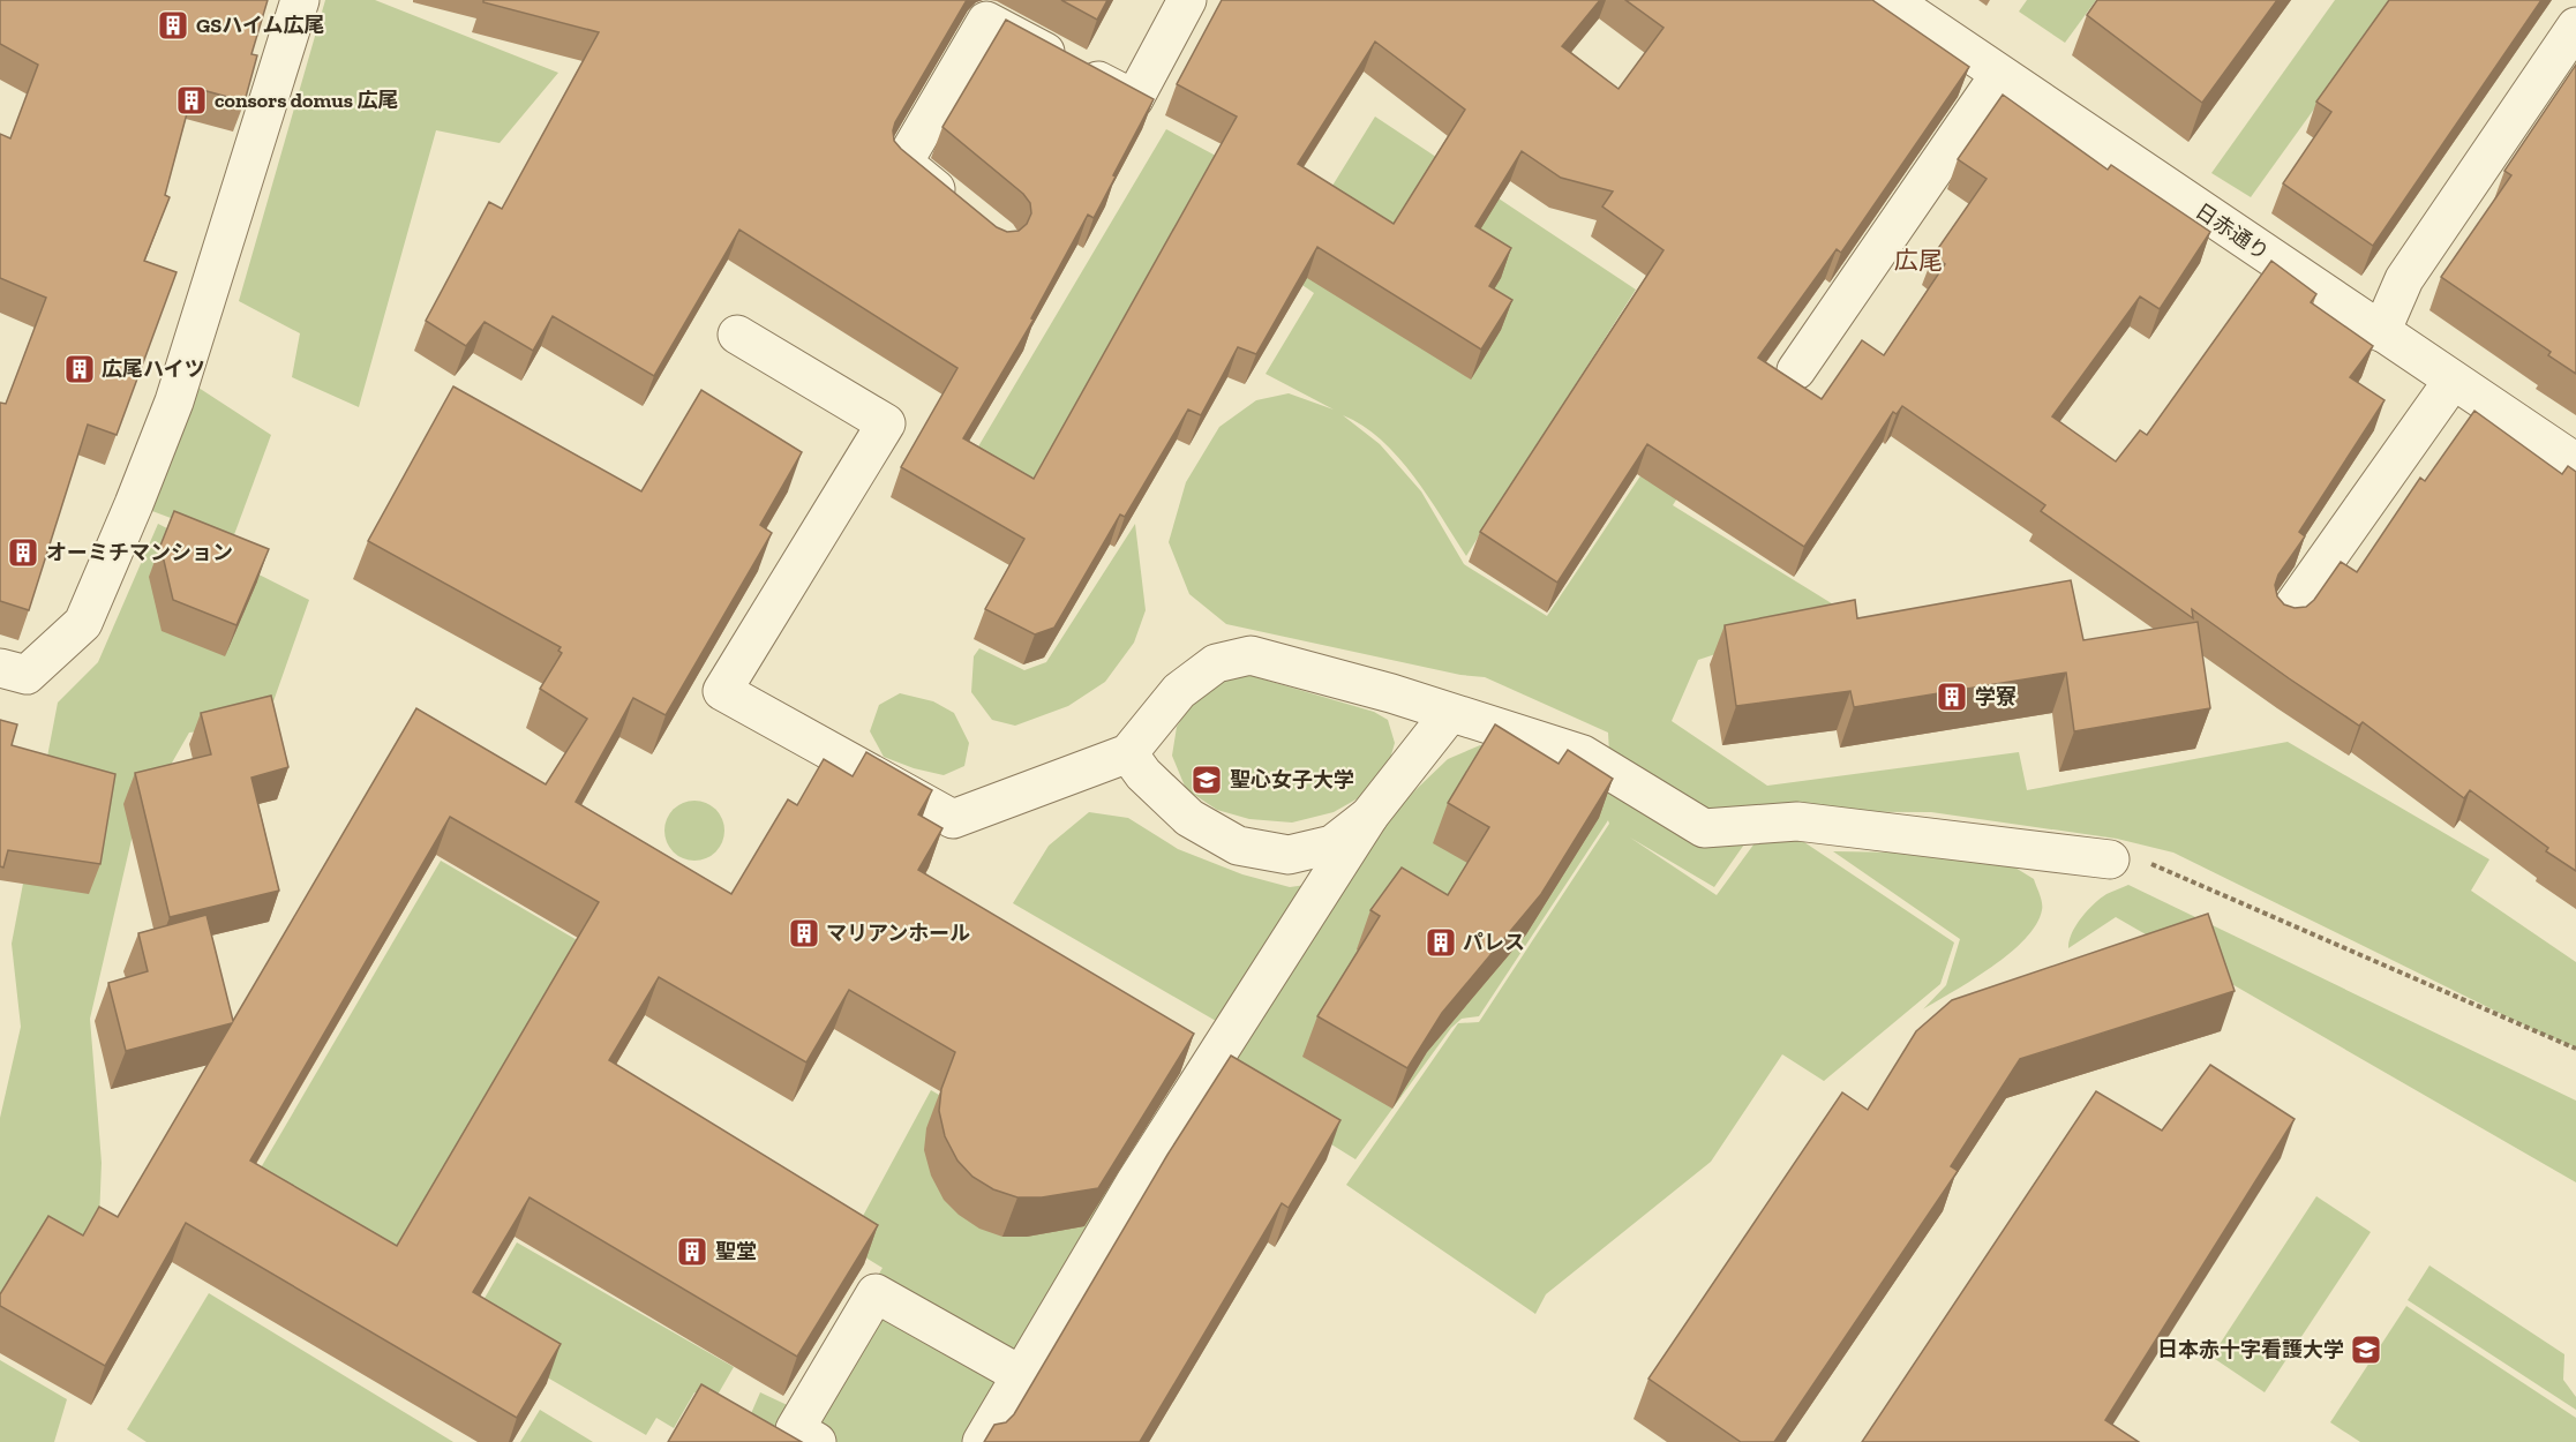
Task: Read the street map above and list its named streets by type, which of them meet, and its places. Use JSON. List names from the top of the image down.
{
  "streets": {
    "street": ["日赤通り"]
  },
  "districts": ["広尾"],
  "places": {
    "building": [
      "GSハイム広尾",
      "consors domus 広尾",
      "広尾ハイツ",
      "オーミチマンション",
      "学寮",
      "マリアンホール",
      "パレス",
      "聖堂"
    ],
    "school or university": ["聖心女子大学", "日本赤十字看護大学"]
  }
}
